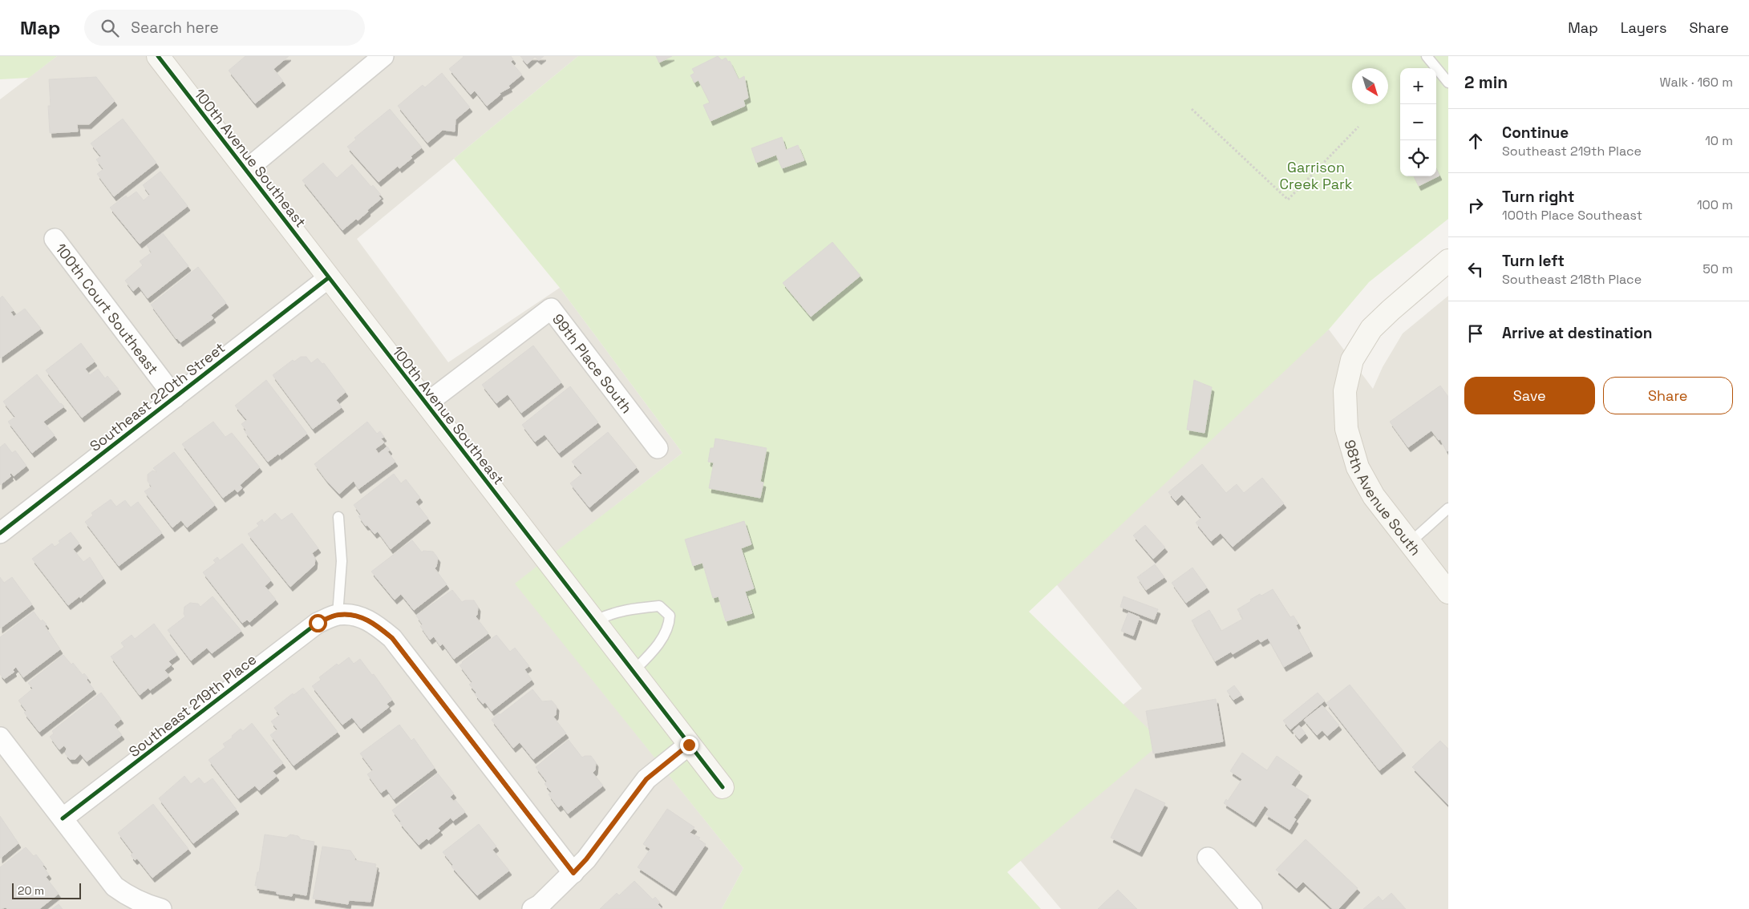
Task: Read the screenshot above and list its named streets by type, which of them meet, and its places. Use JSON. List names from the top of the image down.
{
  "streets": {
    "street": [
      "100th Avenue Southeast",
      "100th Court Southeast",
      "99th Place South",
      "Southeast 220th Street",
      "98th Avenue South",
      "Southeast 219th Place"
    ]
  },
  "crossings": [
    ["100th Avenue Southeast", "99th Place South"],
    ["100th Avenue Southeast", "Southeast 220th Street"],
    ["100th Court Southeast", "Southeast 220th Street"]
  ],
  "parks": ["Garrison Creek Park"],
  "scale_bar": "20 m",
  "north": "bottom right",
  "page": {
    "header": "Map",
    "search": "Search here",
    "nav": ["Map", "Layers", "Share"],
    "heading": ["2 min", "Walk · 160 m"],
    "map_buttons": ["+", "−"],
    "list": [
      ["Continue", "Southeast 219th Place", "10 m"],
      ["Turn right", "100th Place Southeast", "100 m"],
      ["Turn left", "Southeast 218th Place", "50 m"],
      "Arrive at destination"
    ],
    "buttons": ["Save", "Share"],
    "scale": "20 m"
  }
}
